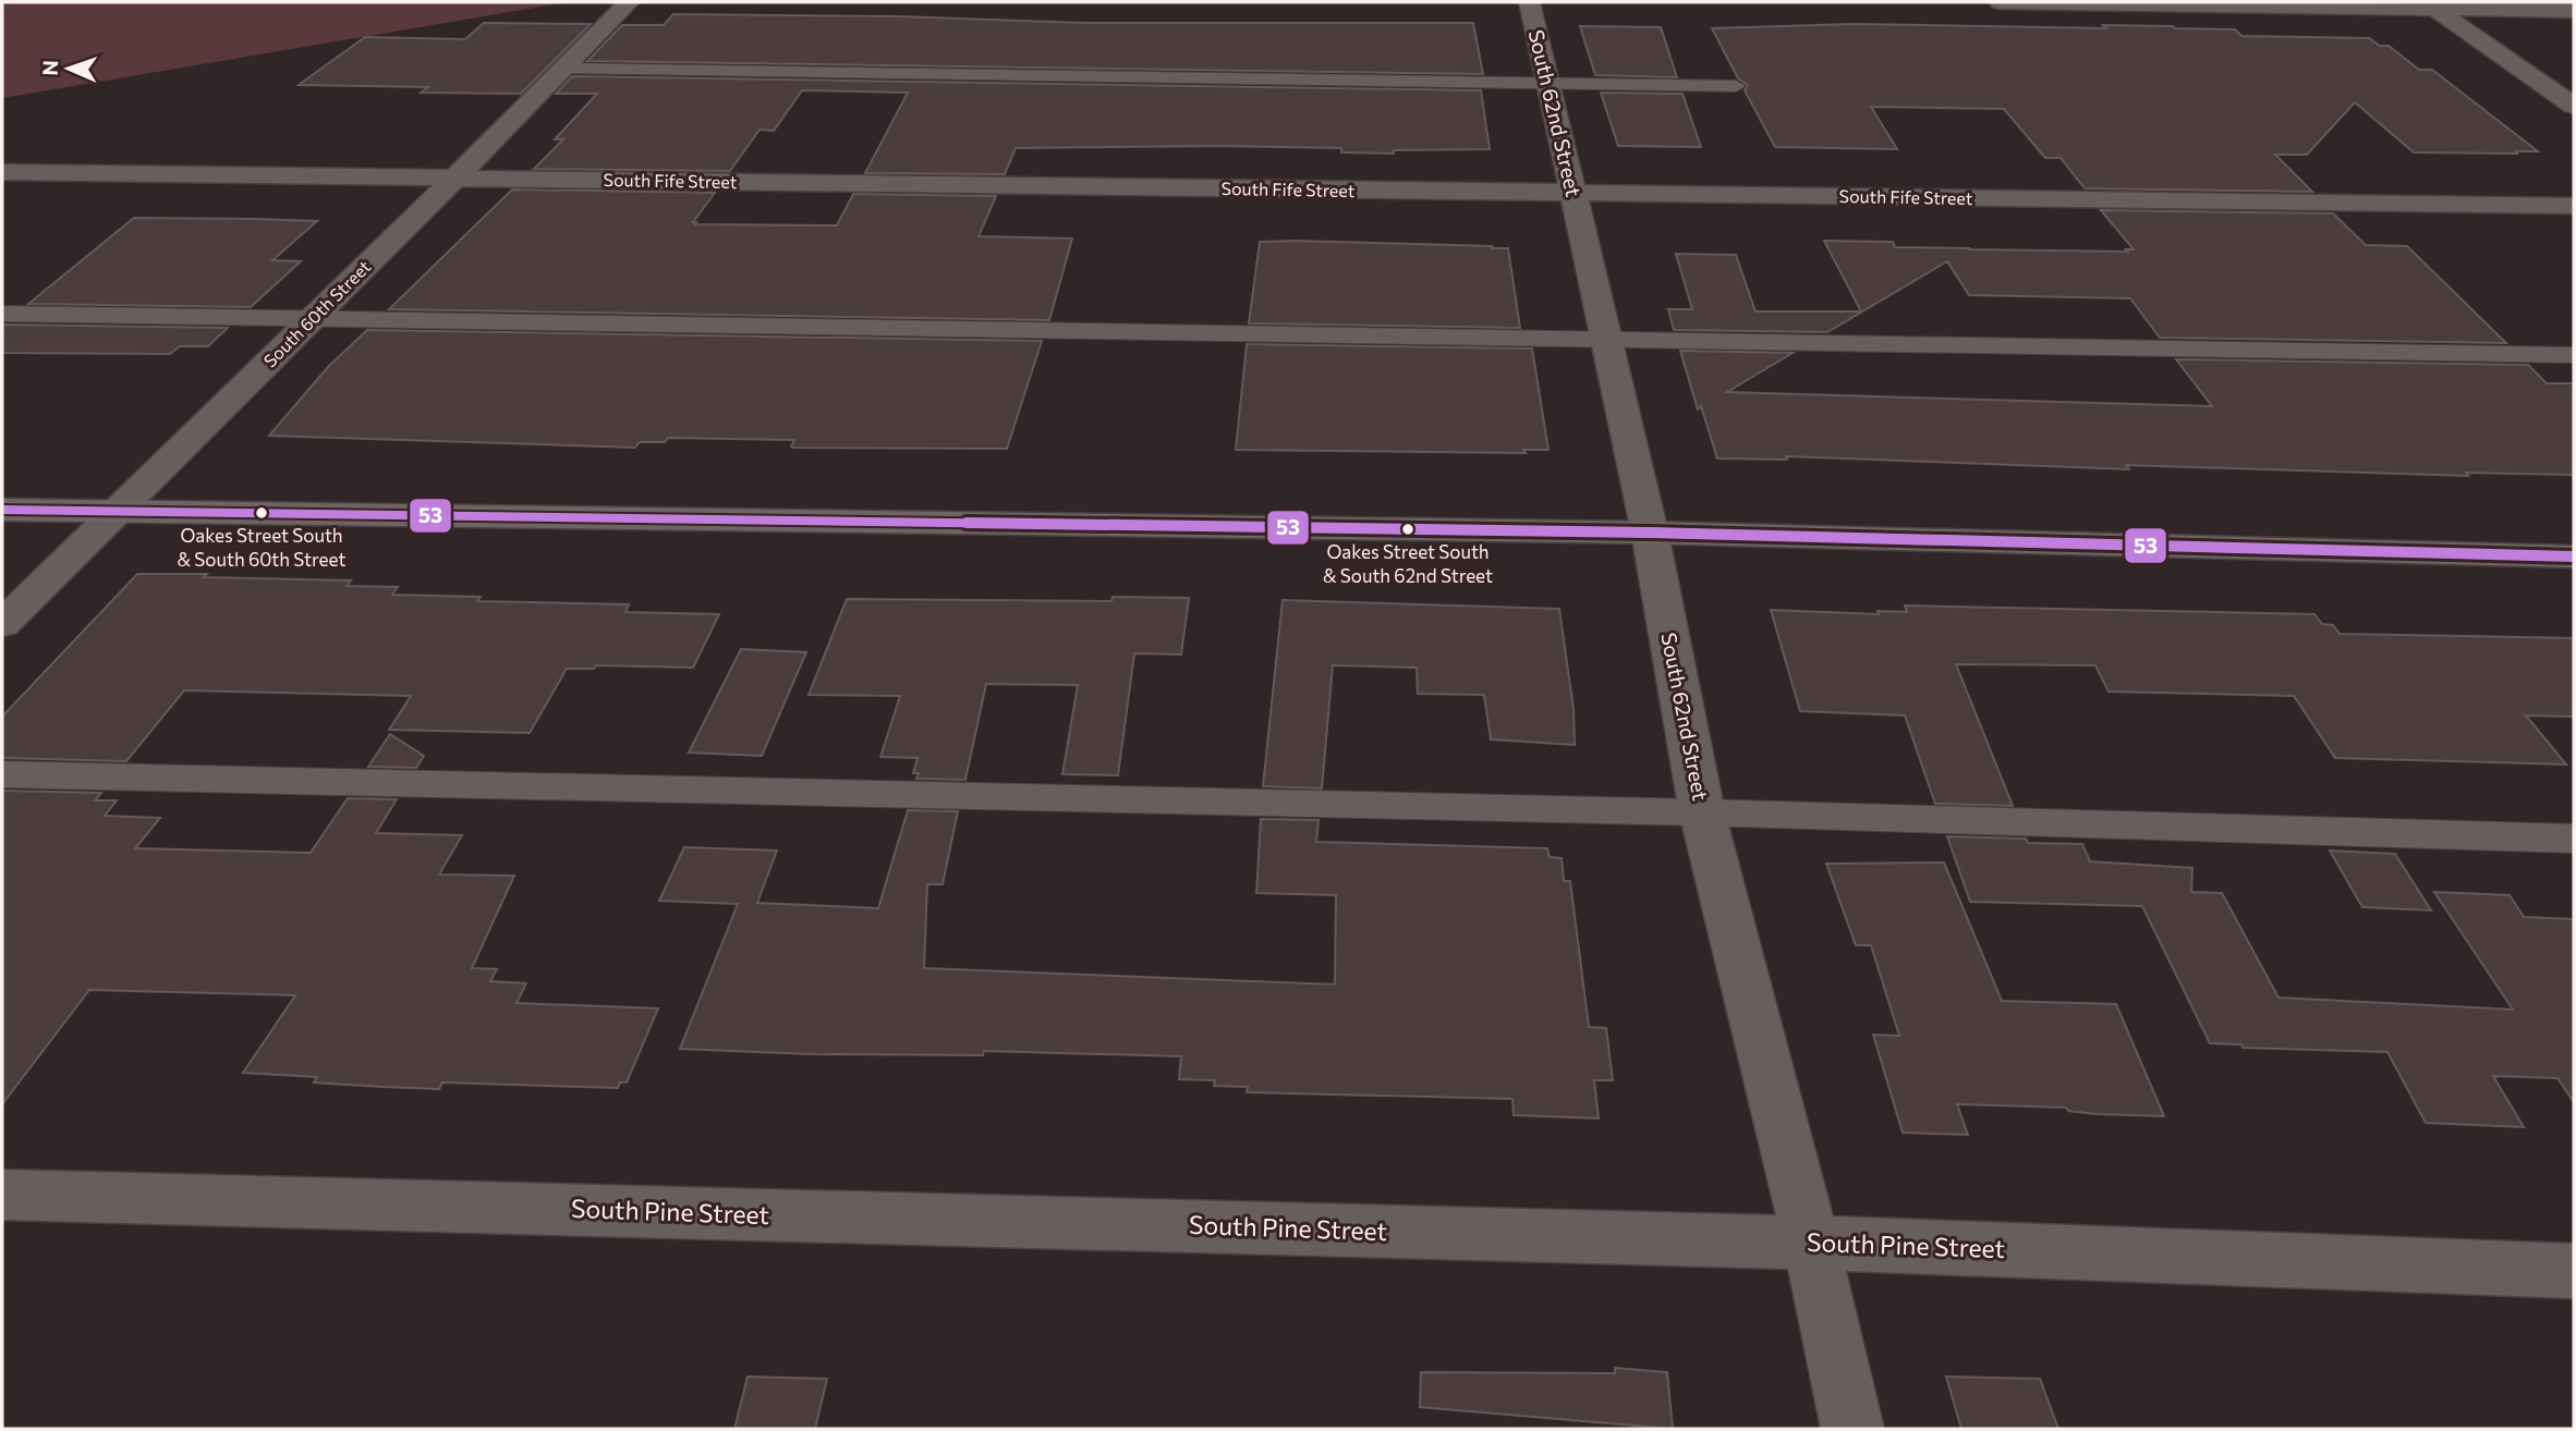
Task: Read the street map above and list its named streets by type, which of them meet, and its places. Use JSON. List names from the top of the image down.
{
  "streets": {
    "street": [
      "South 62nd Street",
      "South Fife Street",
      "South 60th Street",
      "South Pine Street"
    ]
  },
  "crossings": [
    ["South 62nd Street", "South Fife Street"],
    ["South 62nd Street", "South Pine Street"],
    ["South Fife Street", "South 60th Street"]
  ],
  "places": ["Oakes Street South & South 60th Street", "Oakes Street South & South 62nd Street"],
  "lines": ["transit line 53"],
  "north": "left"
}
